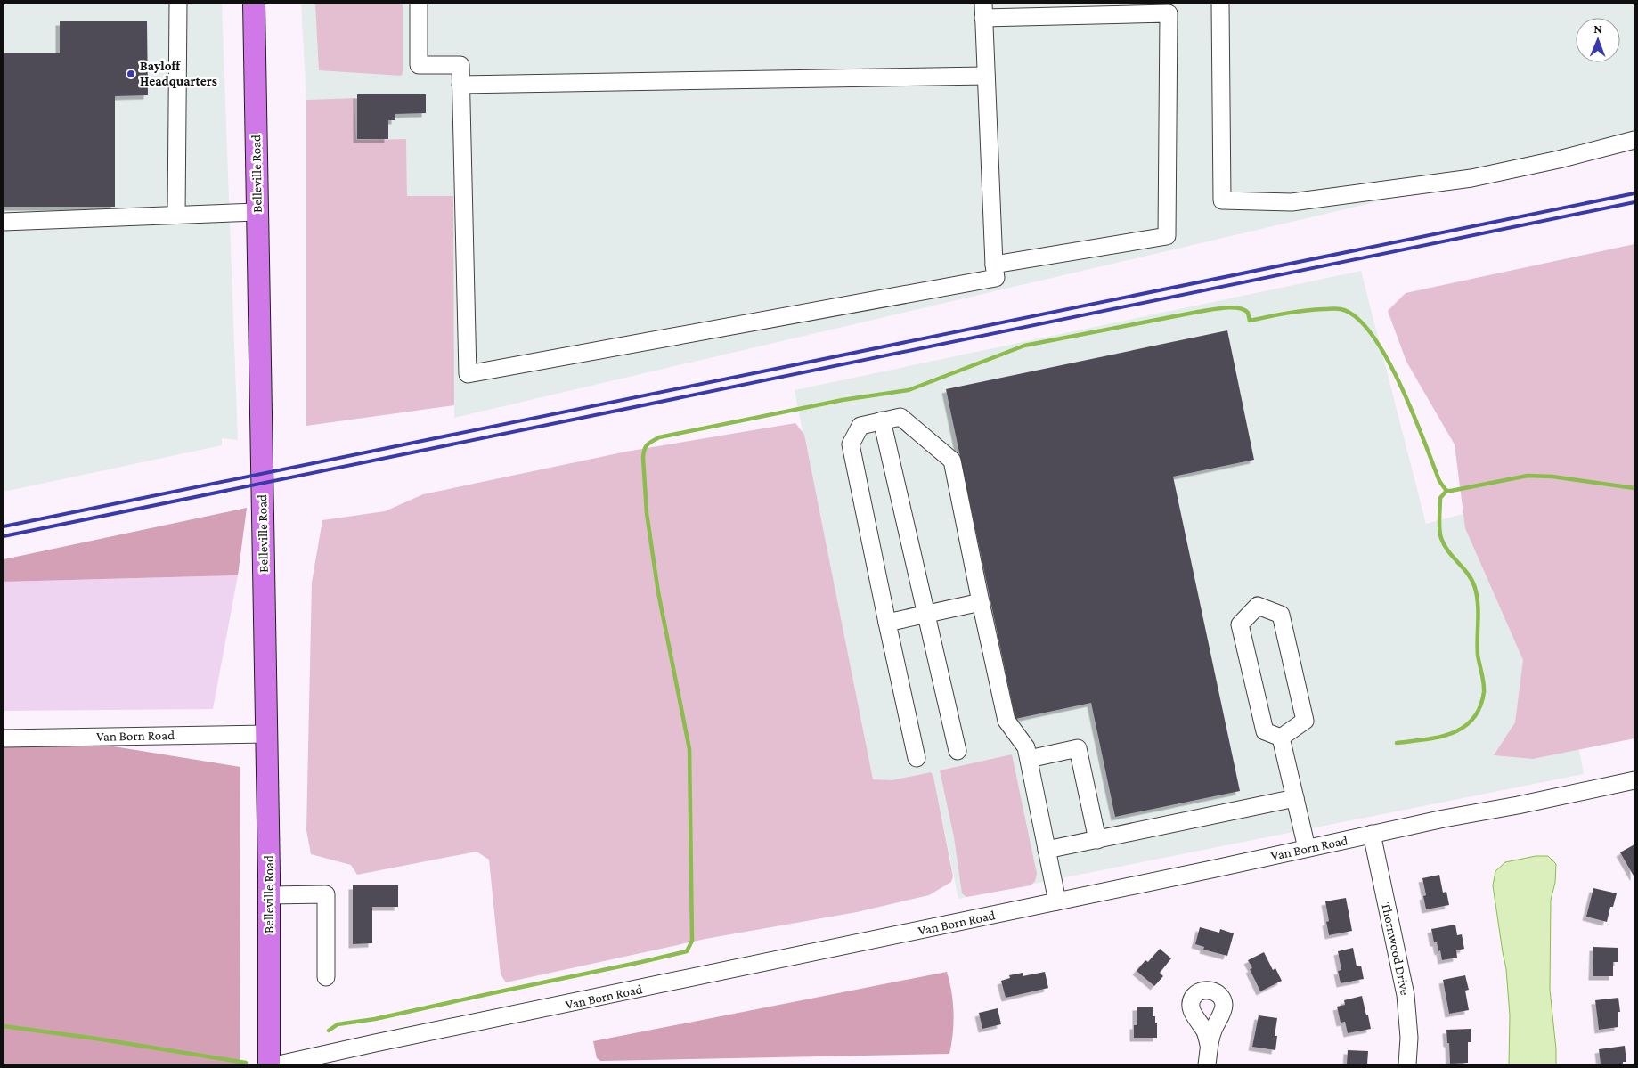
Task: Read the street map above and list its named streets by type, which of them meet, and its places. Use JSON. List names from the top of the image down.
{
  "streets": {
    "main road": ["Belleville Road"],
    "street": ["Van Born Road", "Thornwood Drive"]
  },
  "crossings": [
    ["Belleville Road", "Van Born Road"],
    ["Van Born Road", "Thornwood Drive"]
  ],
  "places": ["Bayloff Headquarters"],
  "north": "top"
}
